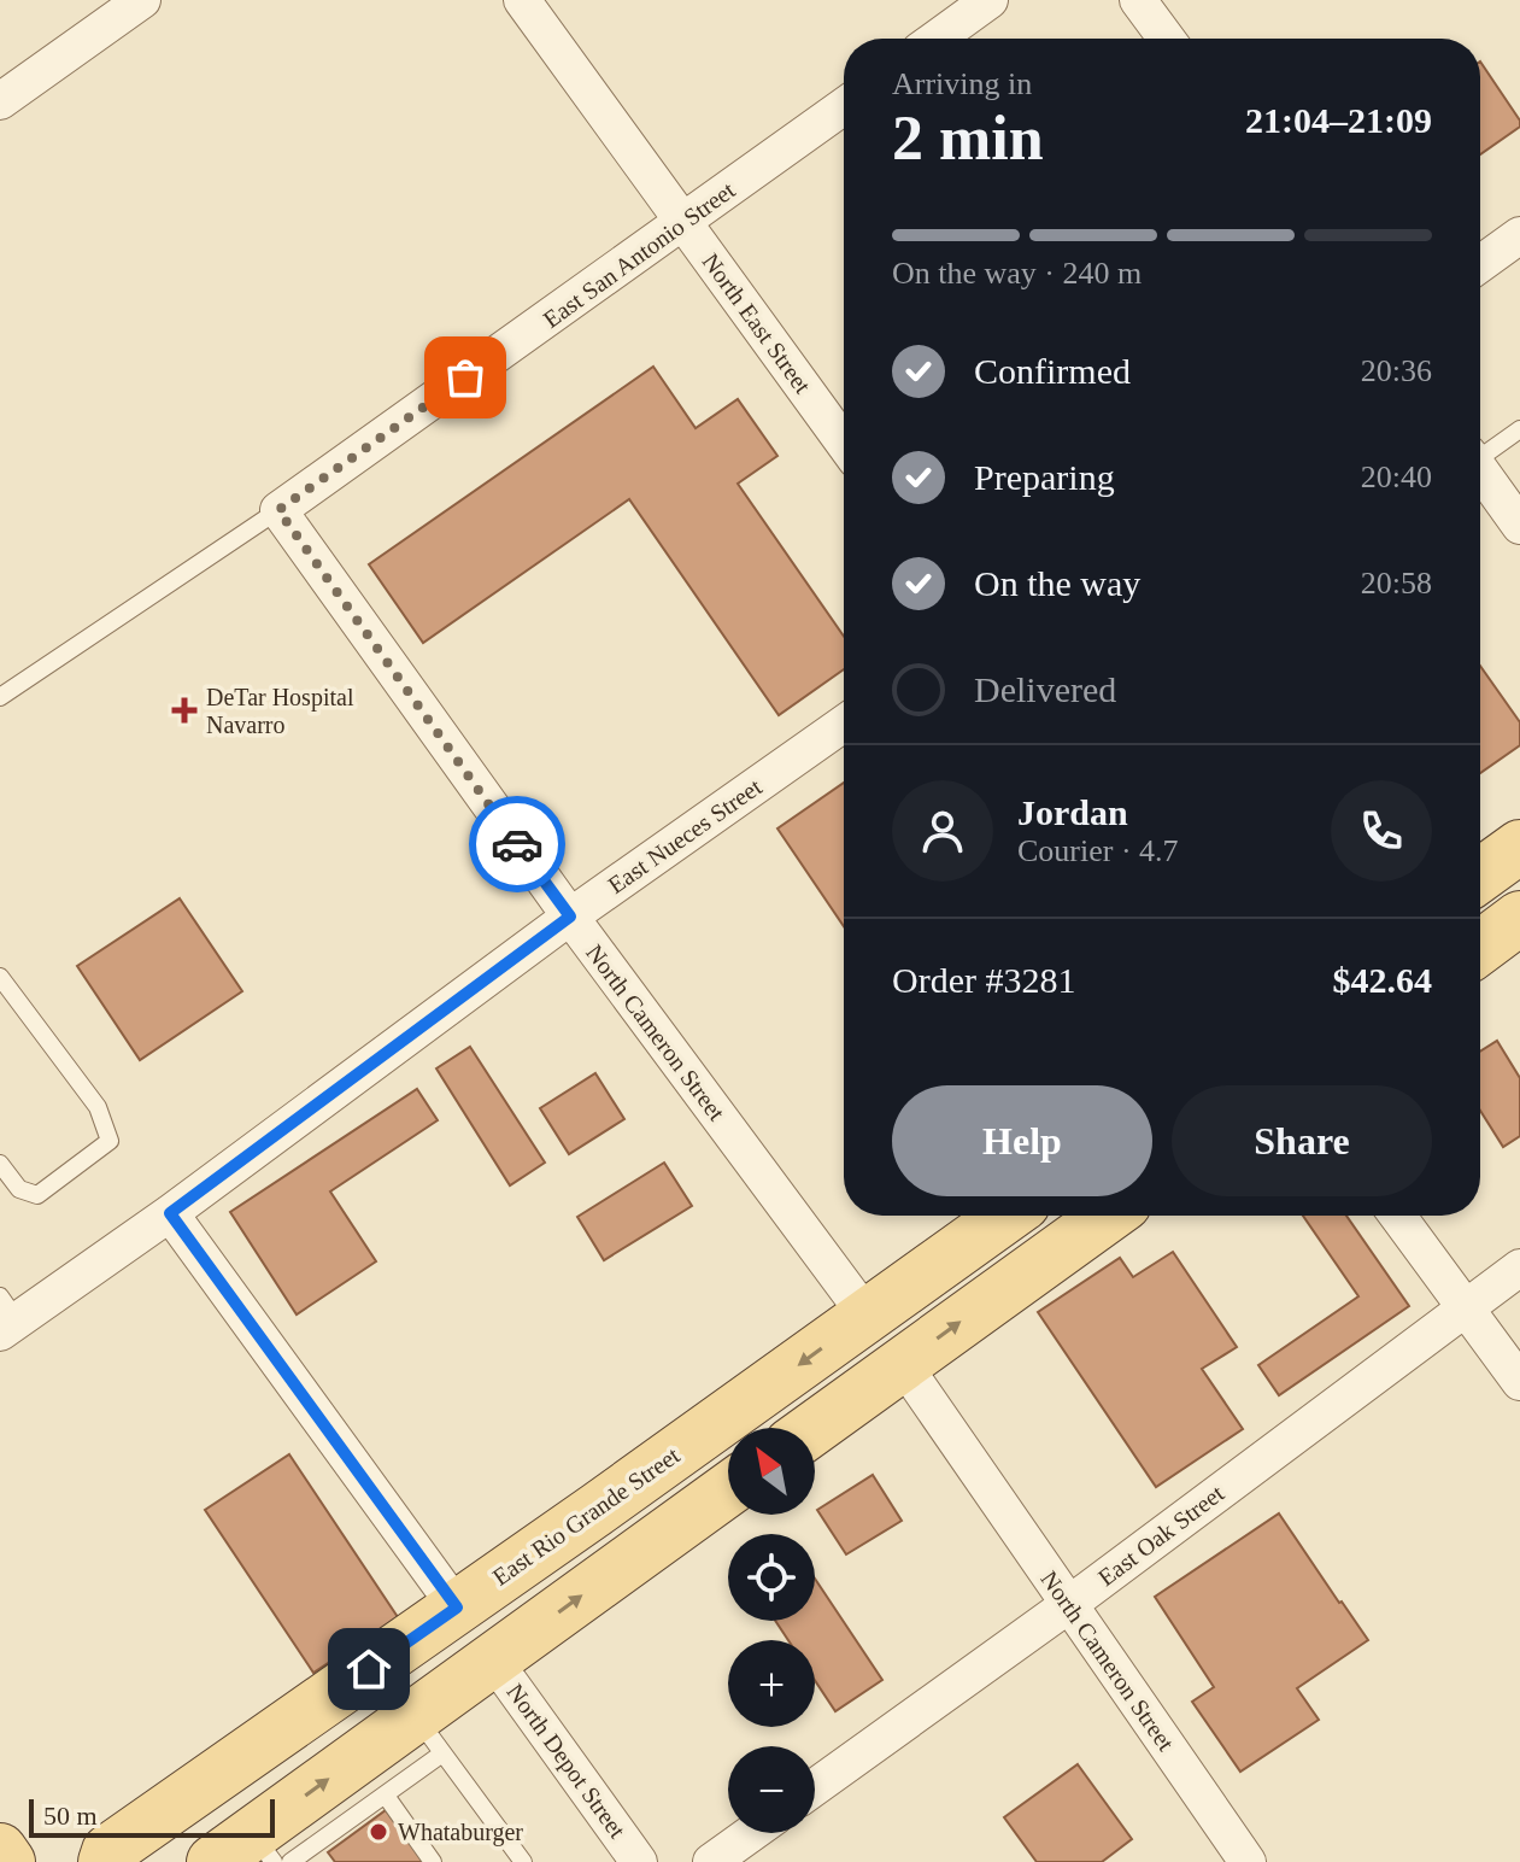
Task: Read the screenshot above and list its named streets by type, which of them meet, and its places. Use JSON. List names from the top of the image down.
{
  "streets": {
    "main road": ["East Rio Grande Street"],
    "street": [
      "East San Antonio Street",
      "North East Street",
      "East Nueces Street",
      "North Cameron Street",
      "East Oak Street",
      "North Depot Street"
    ]
  },
  "crossings": [
    ["East San Antonio Street", "North East Street"],
    ["East San Antonio Street", "North Cameron Street"],
    ["East Nueces Street", "North Cameron Street"],
    ["North Cameron Street", "East Rio Grande Street"],
    ["North Cameron Street", "East Oak Street"]
  ],
  "places": {
    "health": ["DeTar Hospital Navarro"],
    "other": ["Whataburger"]
  },
  "scale_bar": "50 m",
  "north": "top left",
  "page": {
    "heading": ["2 min", "Arriving in", "21:04–21:09"],
    "panel": [
      "Jordan",
      "Courier · 4.7",
      "Order #3281",
      "$42.64"
    ],
    "bar": "On the way · 240 m",
    "list": [
      ["Confirmed", "20:36"],
      ["Preparing", "20:40"],
      ["On the way", "20:58"],
      "Delivered"
    ],
    "buttons": ["Help", "Share"],
    "map_buttons": ["+", "−"],
    "scale": "50 m"
  }
}
